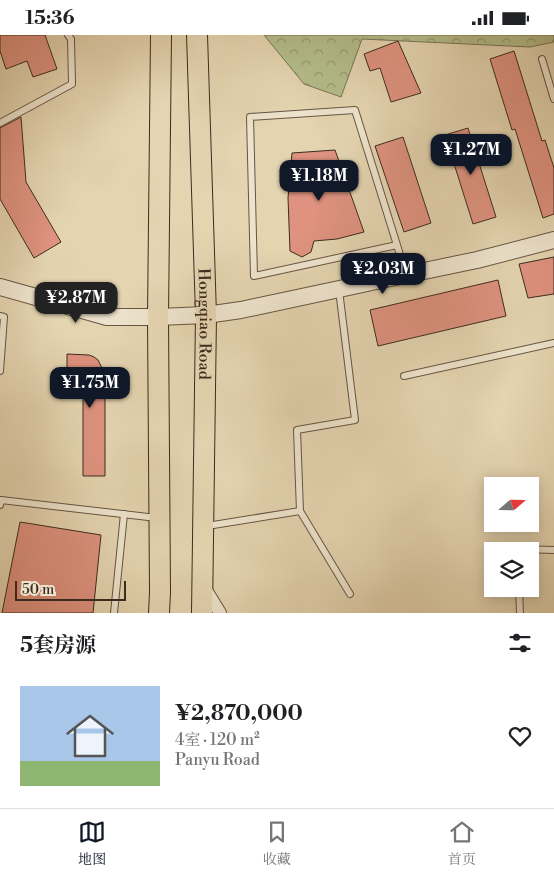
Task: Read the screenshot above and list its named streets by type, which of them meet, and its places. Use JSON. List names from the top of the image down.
{
  "streets": {
    "main road": ["Hongqiao Road"]
  },
  "scale_bar": "50 m",
  "north": "right",
  "page": {
    "status": "15:36",
    "price": [
      "¥1.27M",
      "¥1.18M",
      "¥2.03M",
      "¥2.87M",
      "¥1.75M"
    ],
    "scale": "50 m",
    "heading": "5套房源",
    "list": [
      {
        "name": "¥2,870,000",
        "note": "4室 · 120 m² · Panyu Road"
      }
    ],
    "tabs": ["地图", "收藏", "首页"]
  }
}
